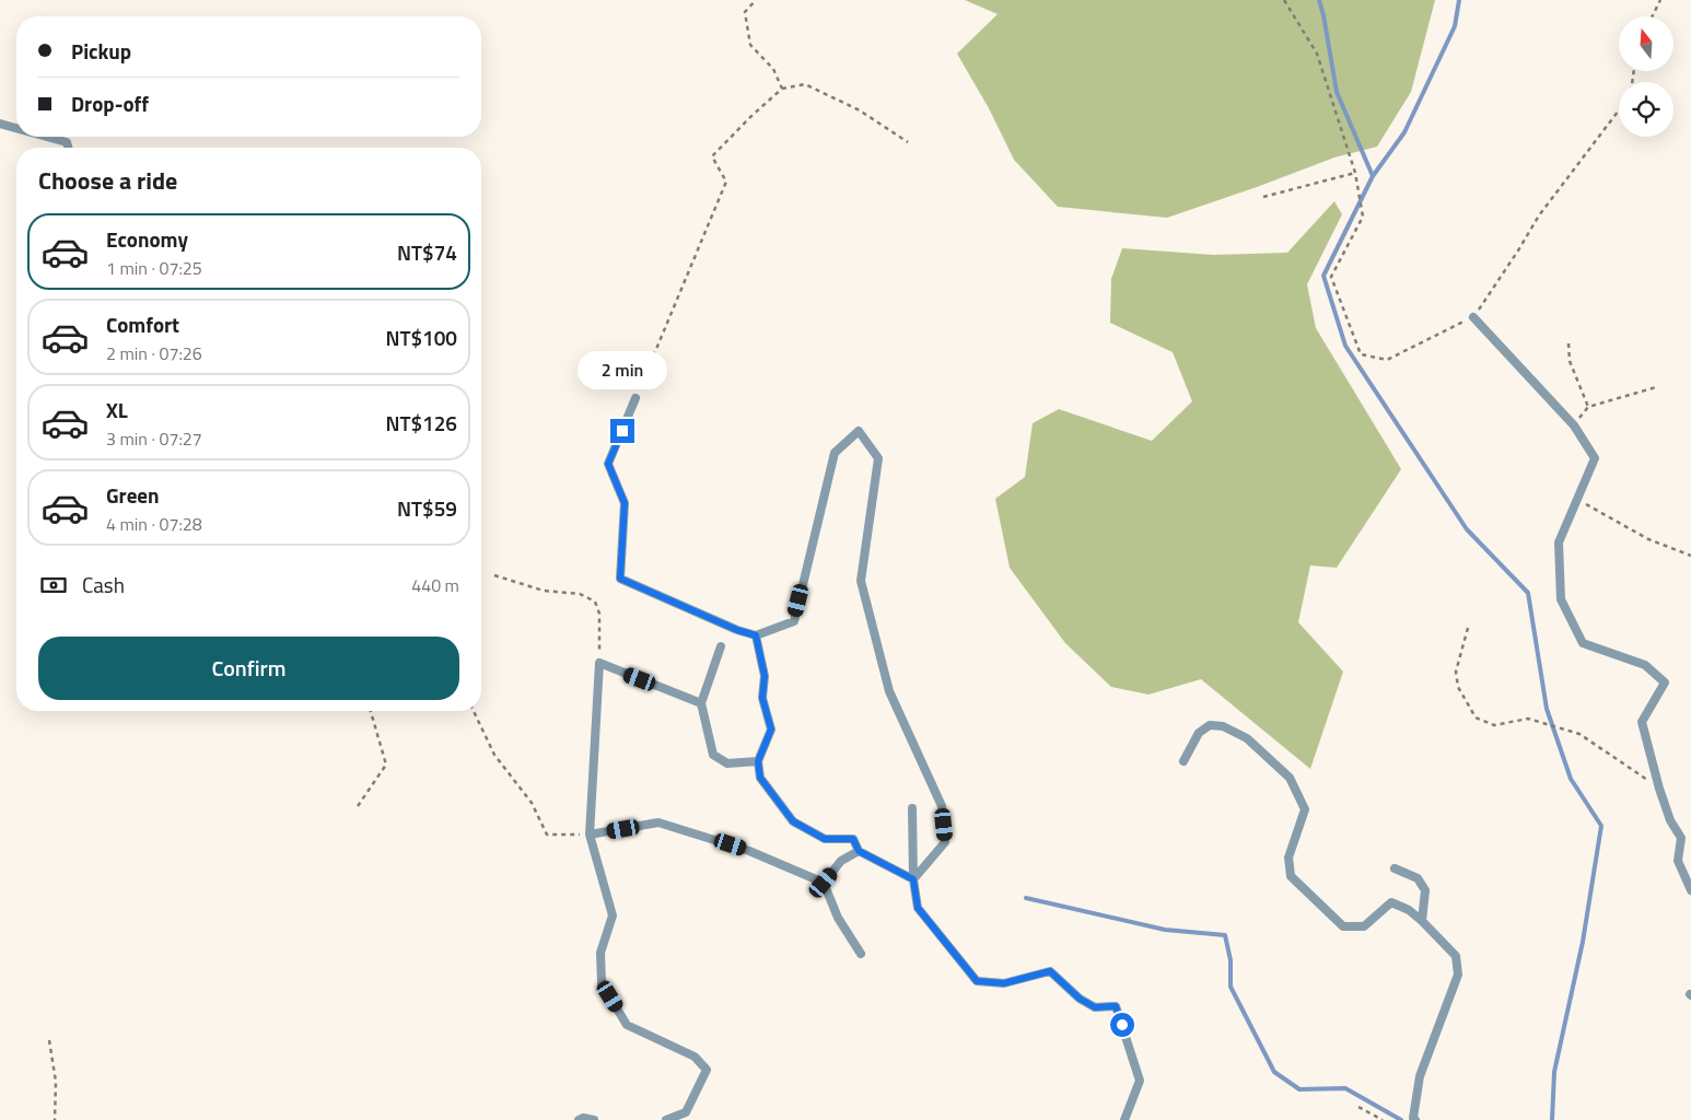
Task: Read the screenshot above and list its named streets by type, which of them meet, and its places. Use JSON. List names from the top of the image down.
{
  "north": "top",
  "page": {
    "banner": ["Pickup", "Drop-off"],
    "heading": "Choose a ride",
    "list": [
      {
        "name": "Economy",
        "note": "1 min · 07:25",
        "value": "NT$74"
      },
      {
        "name": "Comfort",
        "note": "2 min · 07:26",
        "value": "NT$100"
      },
      {
        "name": "XL",
        "note": "3 min · 07:27",
        "value": "NT$126"
      },
      {
        "name": "Green",
        "note": "4 min · 07:28",
        "value": "NT$59"
      }
    ],
    "bubble": "2 min",
    "pay": ["Cash", "440 m"],
    "buttons": "Confirm"
  }
}
